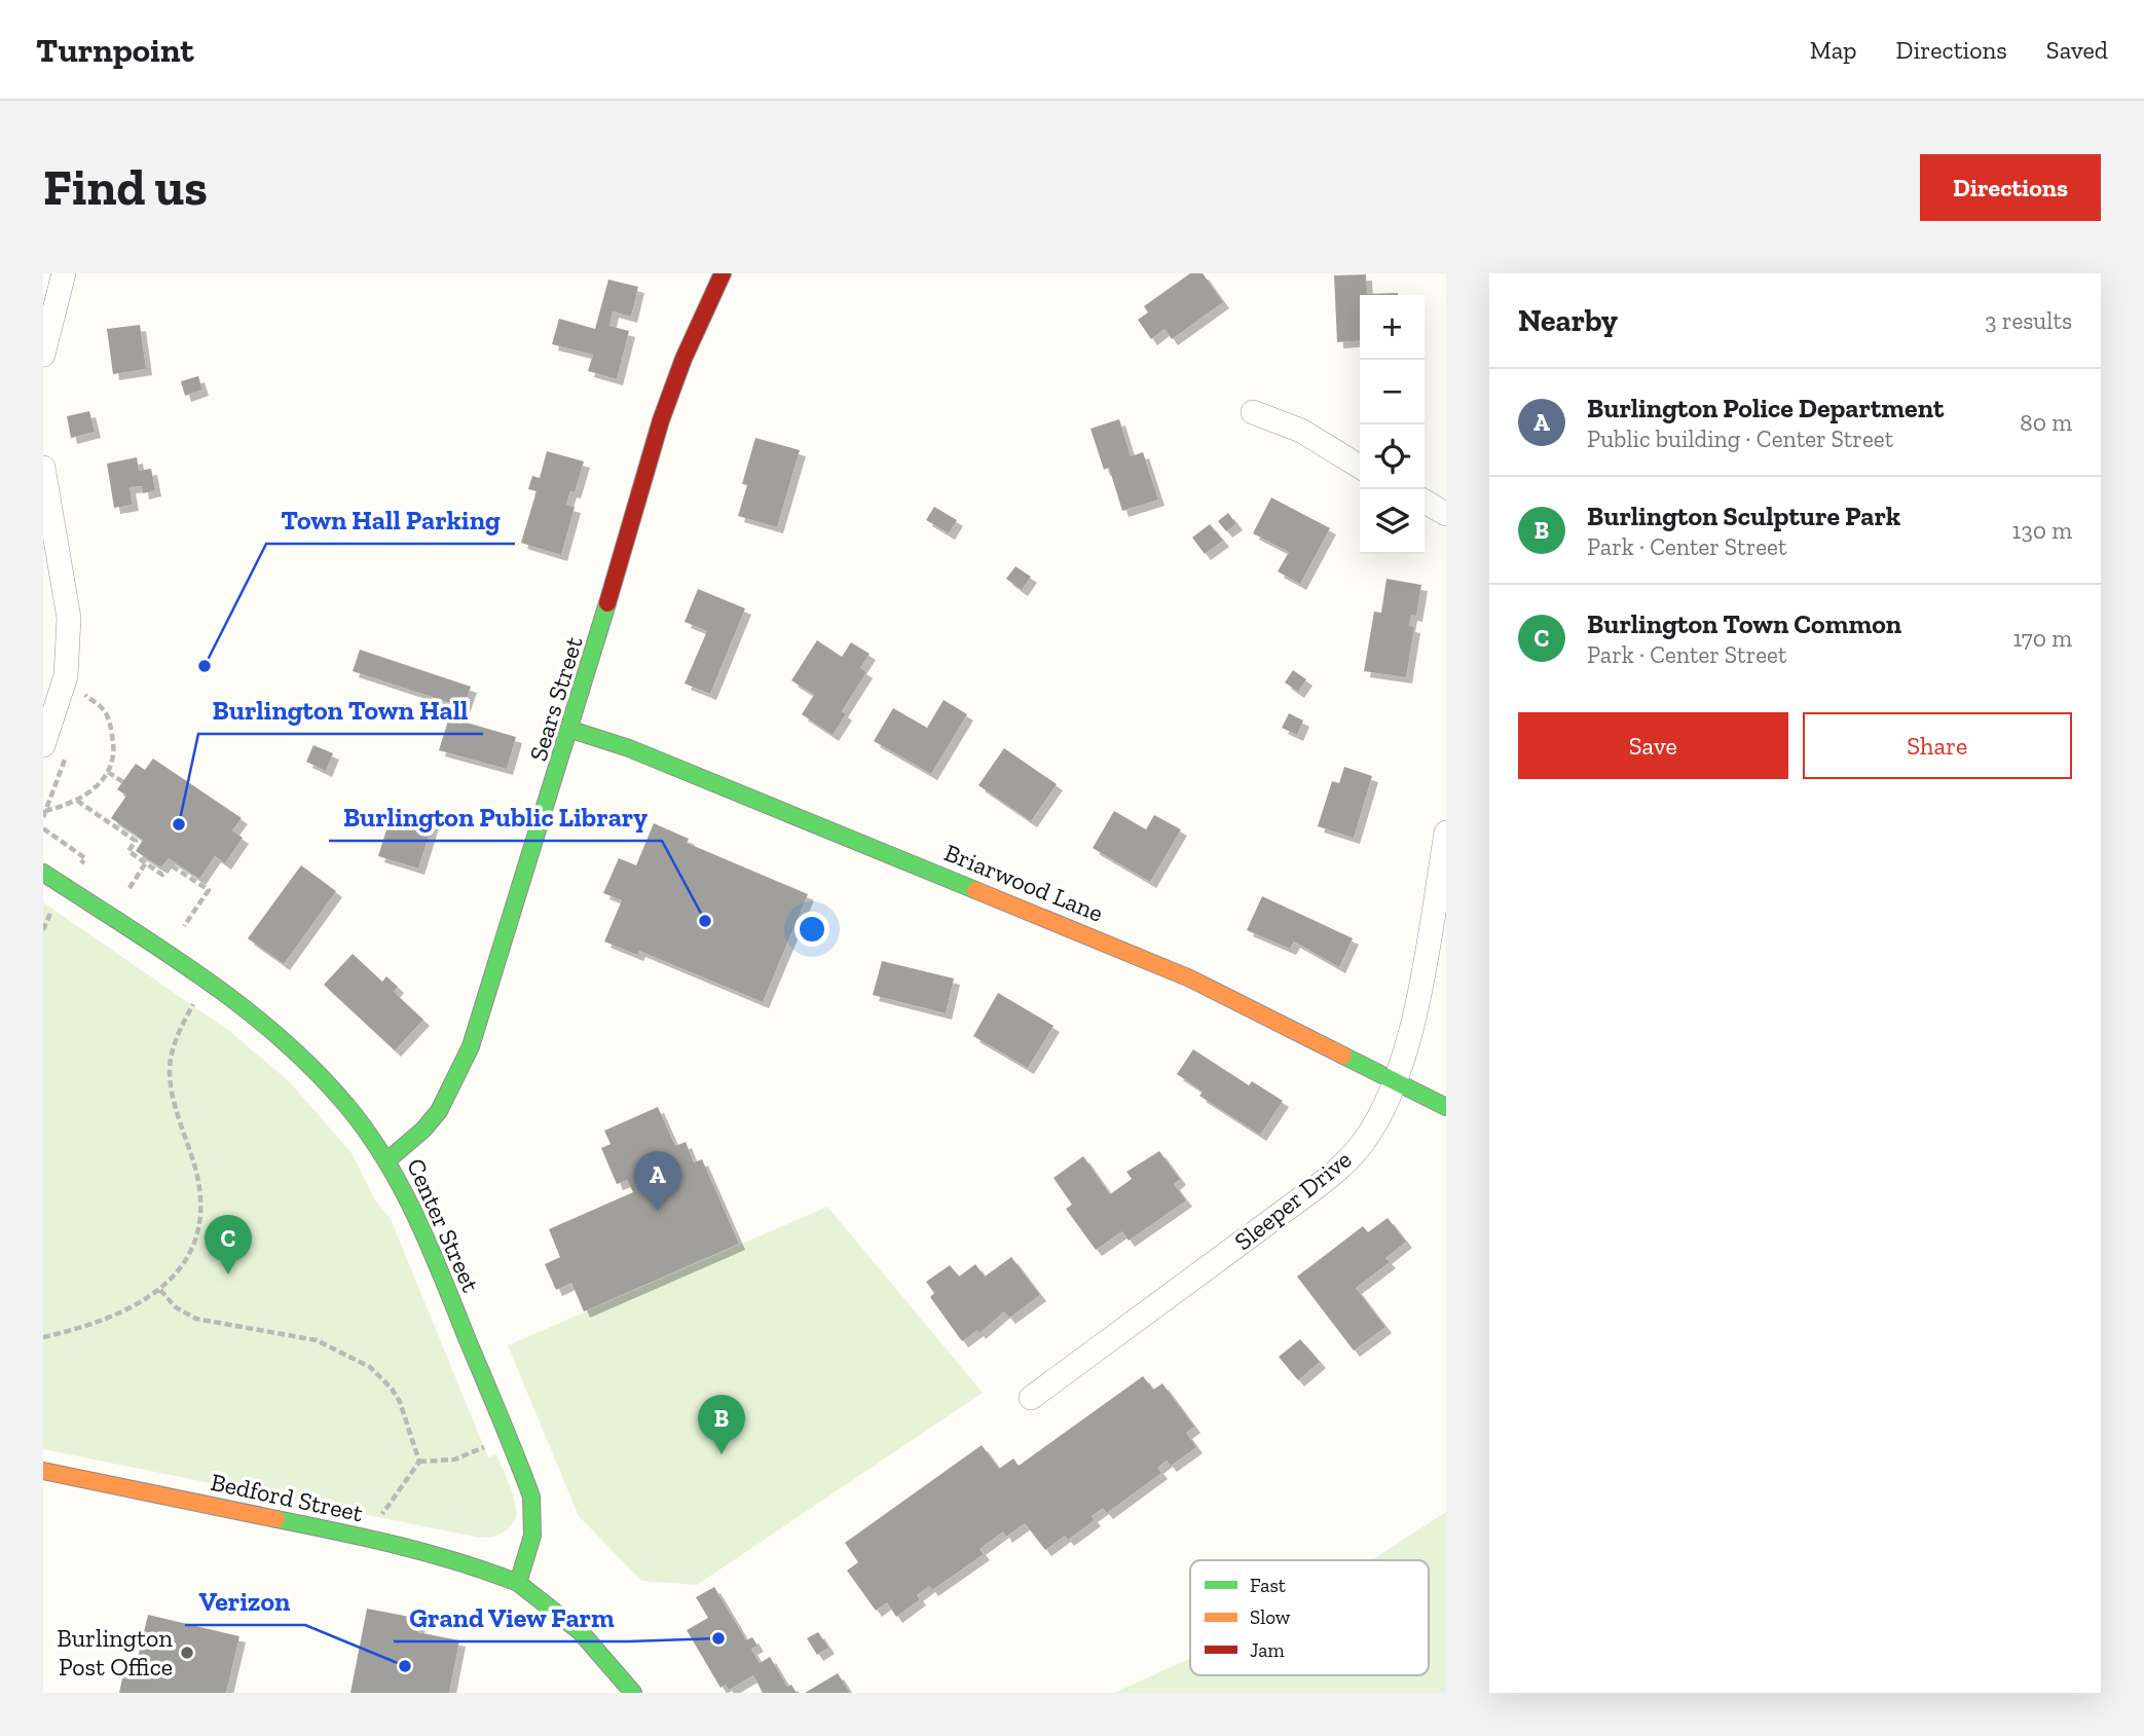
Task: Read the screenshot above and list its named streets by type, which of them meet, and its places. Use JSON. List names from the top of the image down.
{
  "streets": {
    "street": [
      "Sears Street",
      "Briarwood Lane",
      "Sleeper Drive",
      "Center Street",
      "Bedford Street"
    ]
  },
  "crossings": [
    ["Sears Street", "Briarwood Lane"],
    ["Sears Street", "Center Street"],
    ["Briarwood Lane", "Sleeper Drive"],
    ["Center Street", "Bedford Street"]
  ],
  "places": [
    "Town Hall Parking",
    "Burlington Town Hall",
    "Burlington Public Library",
    "Grand View Farm",
    "Burlington Post Office",
    "Verizon"
  ],
  "legend": ["Fast", "Slow", "Jam"],
  "page": {
    "header": "Turnpoint",
    "nav": ["Map", "Directions", "Saved"],
    "buttons": [
      "Directions",
      ["Save", "Share"]
    ],
    "title": "Find us",
    "heading": ["Nearby", "3 results"],
    "map_buttons": ["+", "−"],
    "list": [
      {
        "mark": "A",
        "name": "Burlington Police Department",
        "note": "Public building · Center Street",
        "value": "80 m"
      },
      {
        "mark": "B",
        "name": "Burlington Sculpture Park",
        "note": "Park · Center Street",
        "value": "130 m"
      },
      {
        "mark": "C",
        "name": "Burlington Town Common",
        "note": "Park · Center Street",
        "value": "170 m"
      }
    ],
    "pins": ["A", "C", "B"]
  }
}
